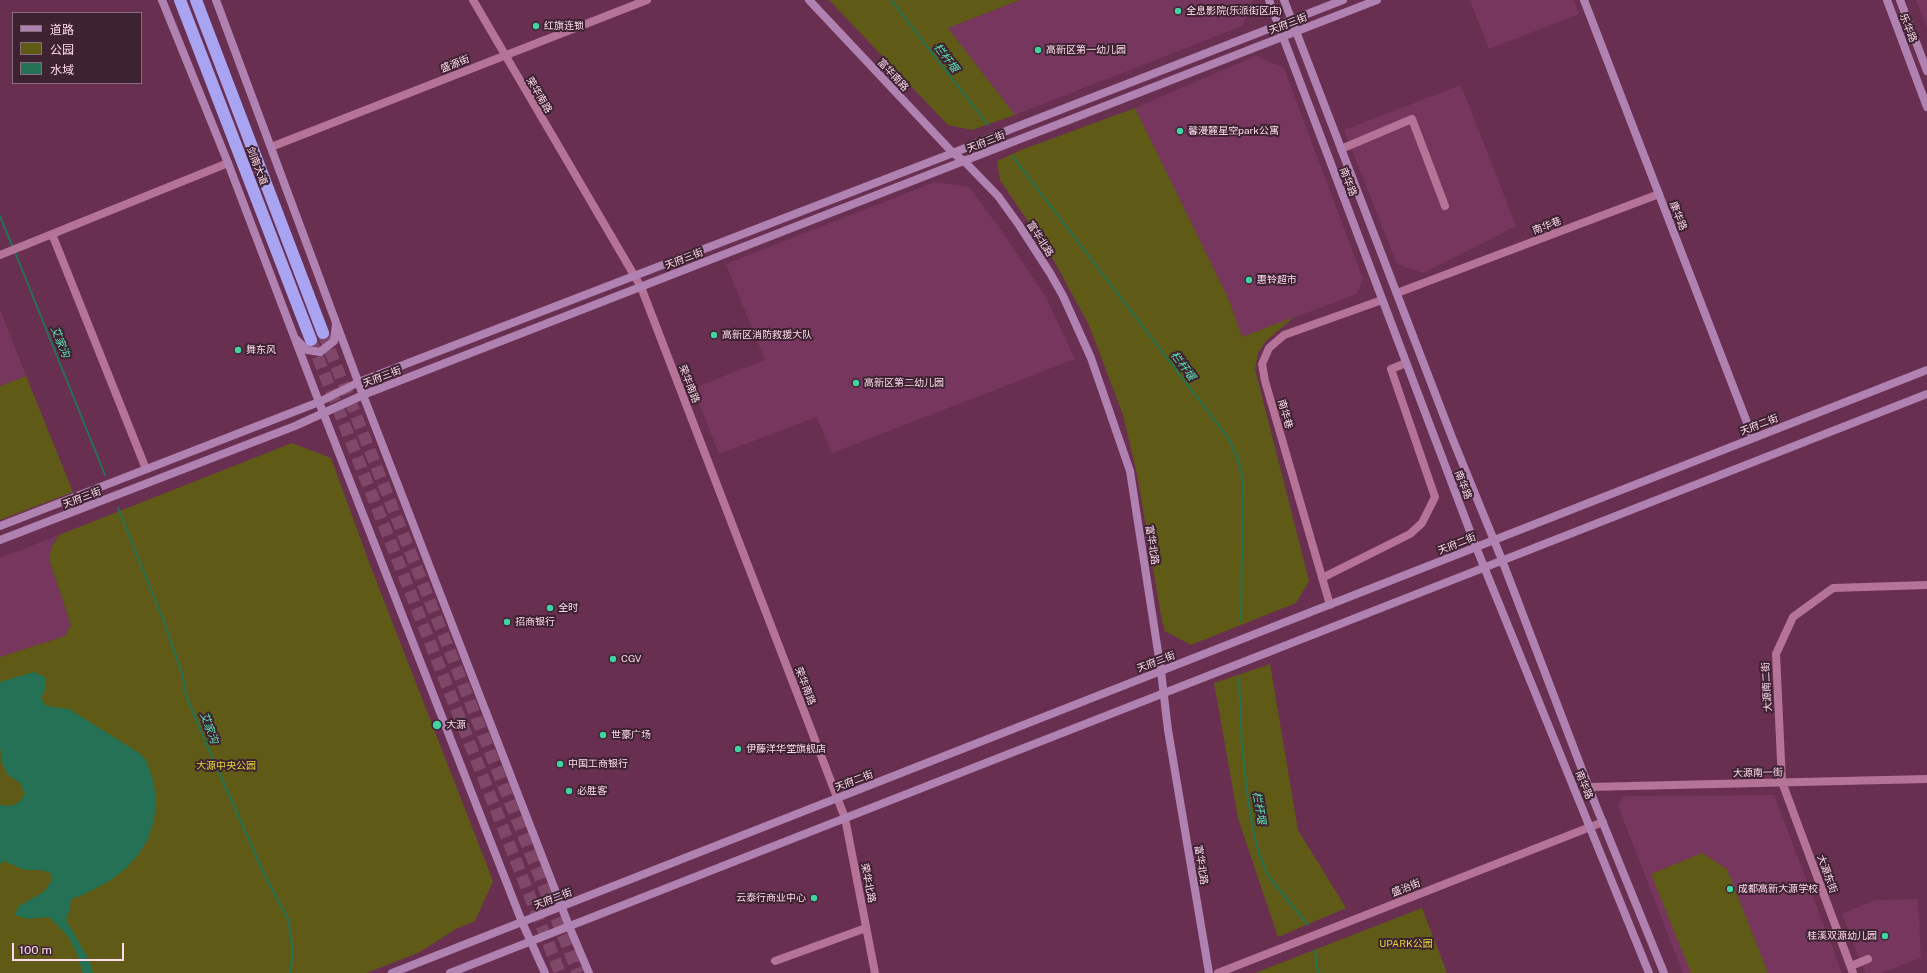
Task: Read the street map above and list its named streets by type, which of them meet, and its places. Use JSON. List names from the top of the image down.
{
  "streets": {
    "highway": ["剑南大道"],
    "main road": [
      "天府三街",
      "乐华路",
      "富华南路",
      "南华路",
      "康华路",
      "富华北路",
      "天府二街"
    ],
    "street": [
      "盛源街",
      "荣华南路",
      "南华巷",
      "大源南二街",
      "大源南一街",
      "大源东街",
      "荣华北路",
      "盛治街"
    ]
  },
  "crossings": [
    ["天府三街", "富华南路"],
    ["天府三街", "荣华南路"],
    ["天府三街", "南华路"],
    ["天府三街", "富华北路"],
    ["盛源街", "荣华南路"],
    ["富华南路", "富华北路"],
    ["荣华南路", "天府二街"],
    ["荣华南路", "荣华北路"],
    ["南华路", "南华巷"],
    ["南华路", "天府二街"],
    ["南华路", "大源南一街"],
    ["南华路", "盛治街"],
    ["康华路", "南华巷"],
    ["康华路", "天府二街"],
    ["南华巷", "天府二街"],
    ["富华北路", "天府二街"],
    ["天府二街", "荣华北路"],
    ["大源南二街", "大源南一街"],
    ["大源南二街", "大源东街"],
    ["大源南一街", "大源东街"]
  ],
  "water": ["栏杆堰", "艾家沟"],
  "parks": ["大源中央公园", "UPARK公园"],
  "places": [
    "全息影院(乐派街区店)",
    "红旗连锁",
    "高新区第一幼儿园",
    "馨漫麓星空park公寓",
    "惠铃超市",
    "高新区消防救援大队",
    "舞东风",
    "高新区第二幼儿园",
    "全时",
    "招商银行",
    "CGV",
    "大源",
    "世豪广场",
    "伊藤洋华堂旗舰店",
    "中国工商银行",
    "必胜客",
    "成都高新大源学校",
    "云泰行商业中心",
    "桂溪双源幼儿园"
  ],
  "legend": ["道路", "公园", "水域"],
  "scale_bar": "100 m"
}
